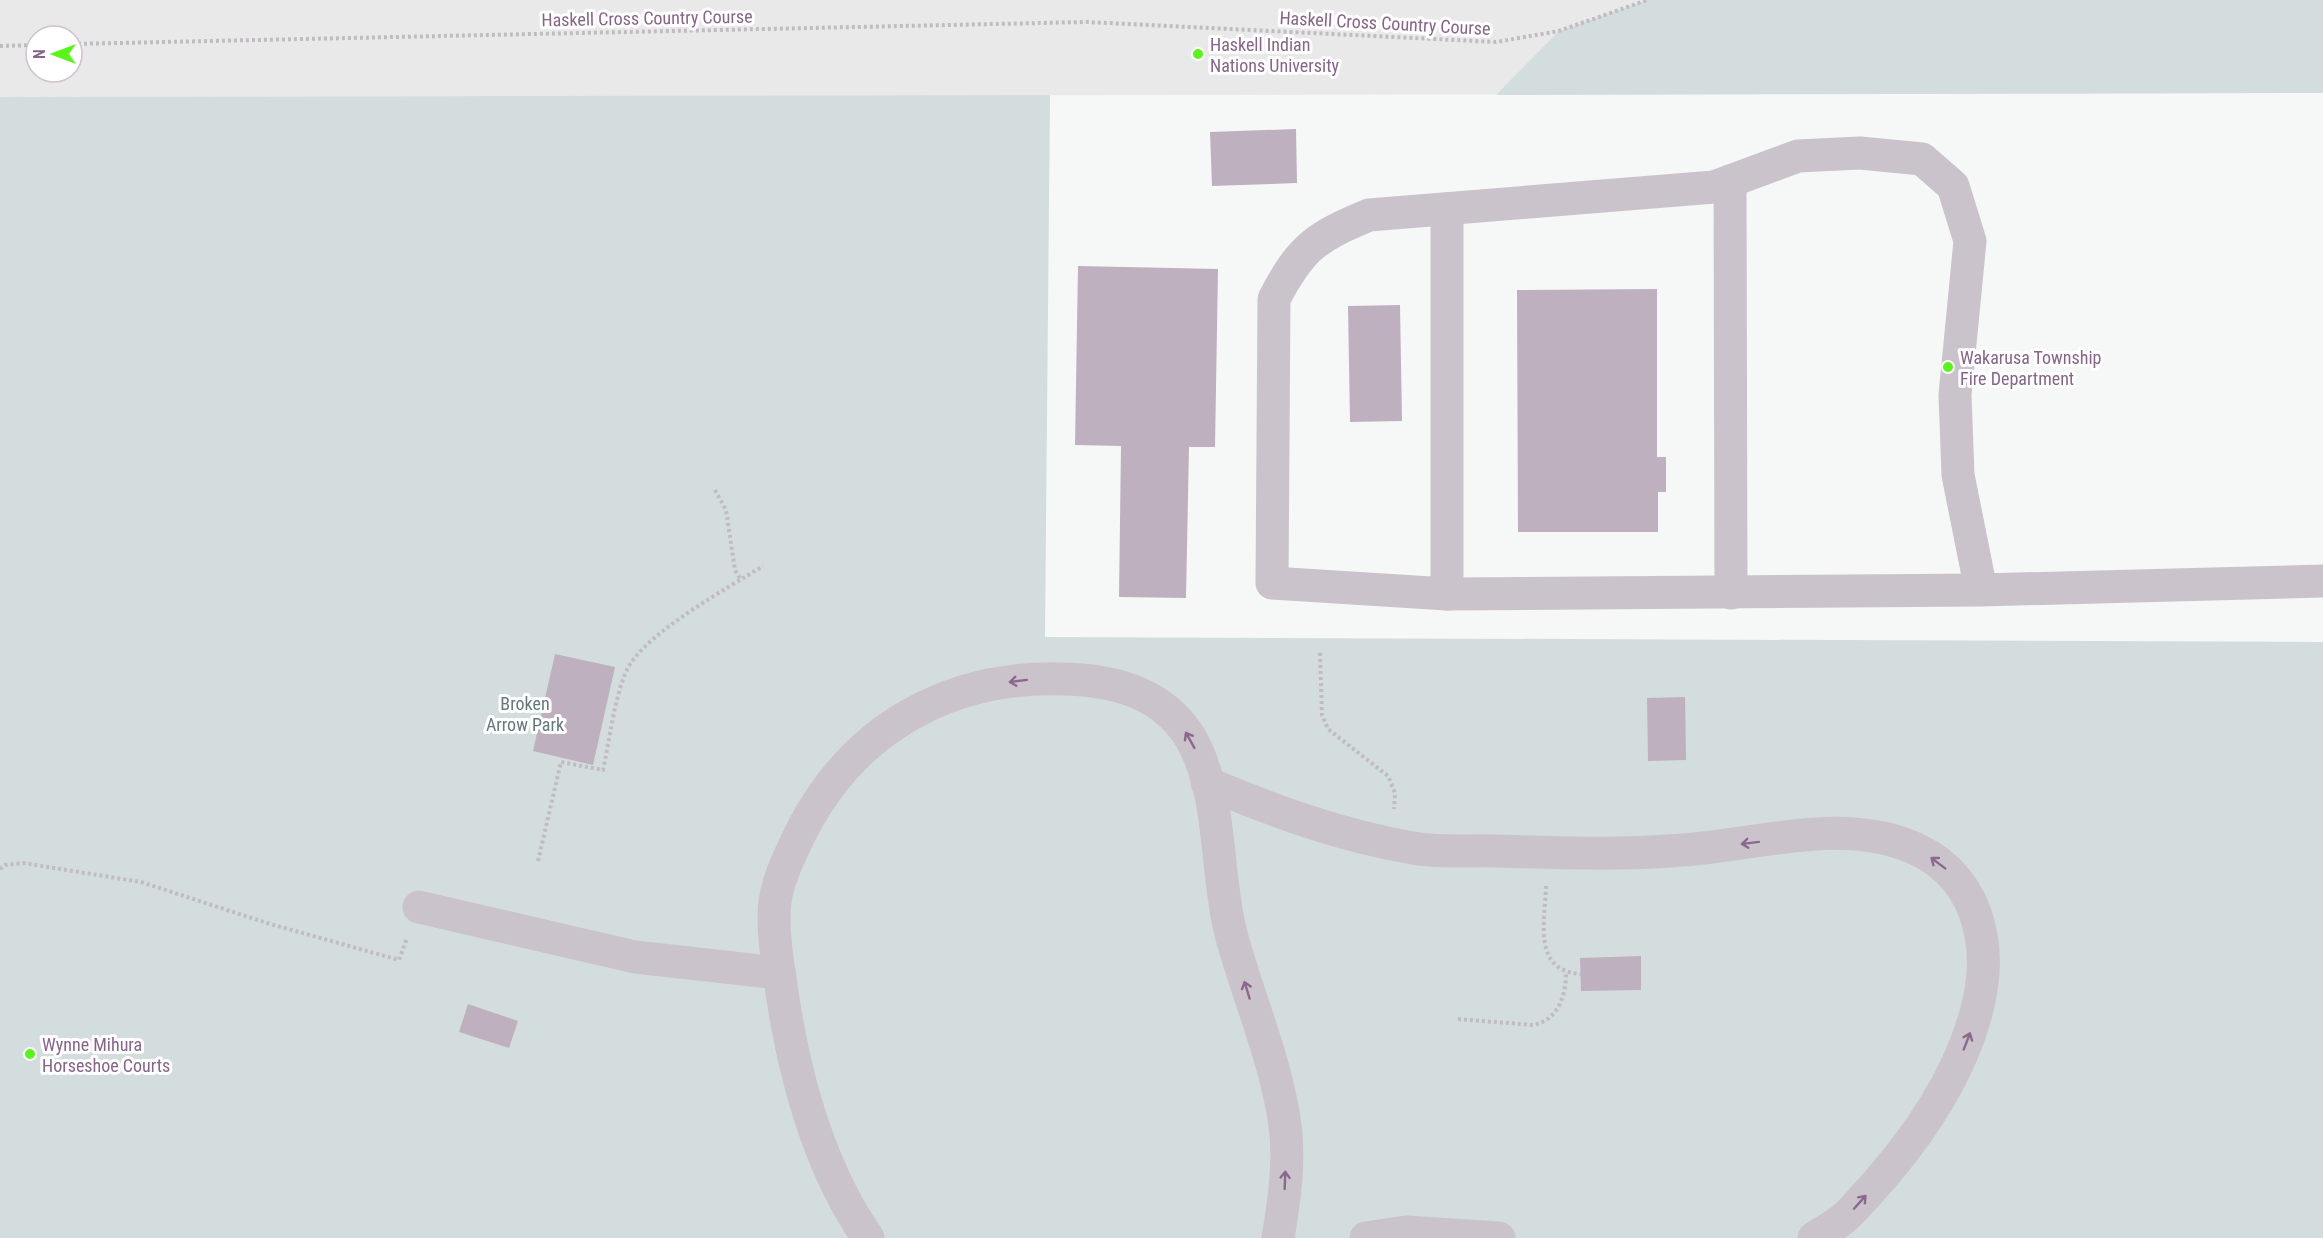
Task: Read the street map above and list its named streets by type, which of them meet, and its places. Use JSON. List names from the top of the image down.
{
  "streets": {
    "path": ["Haskell Cross Country Course"]
  },
  "parks": ["Broken Arrow Park"],
  "places": ["Haskell Indian Nations University", "Wakarusa Township Fire Department", "Wynne Mihura Horseshoe Courts"],
  "north": "left"
}
